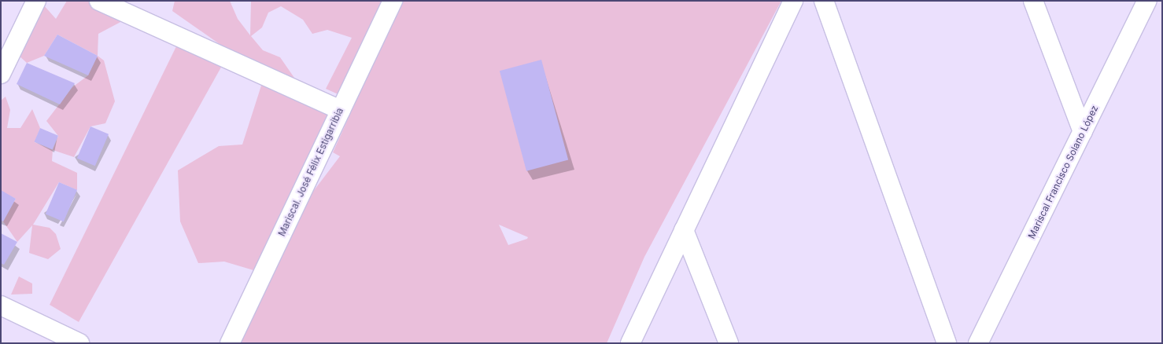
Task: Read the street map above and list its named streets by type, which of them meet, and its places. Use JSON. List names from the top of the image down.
{
  "streets": {
    "street": ["Mariscal. José Félix Estigarribia", "Mariscal Francisco Solano López"]
  }
}
